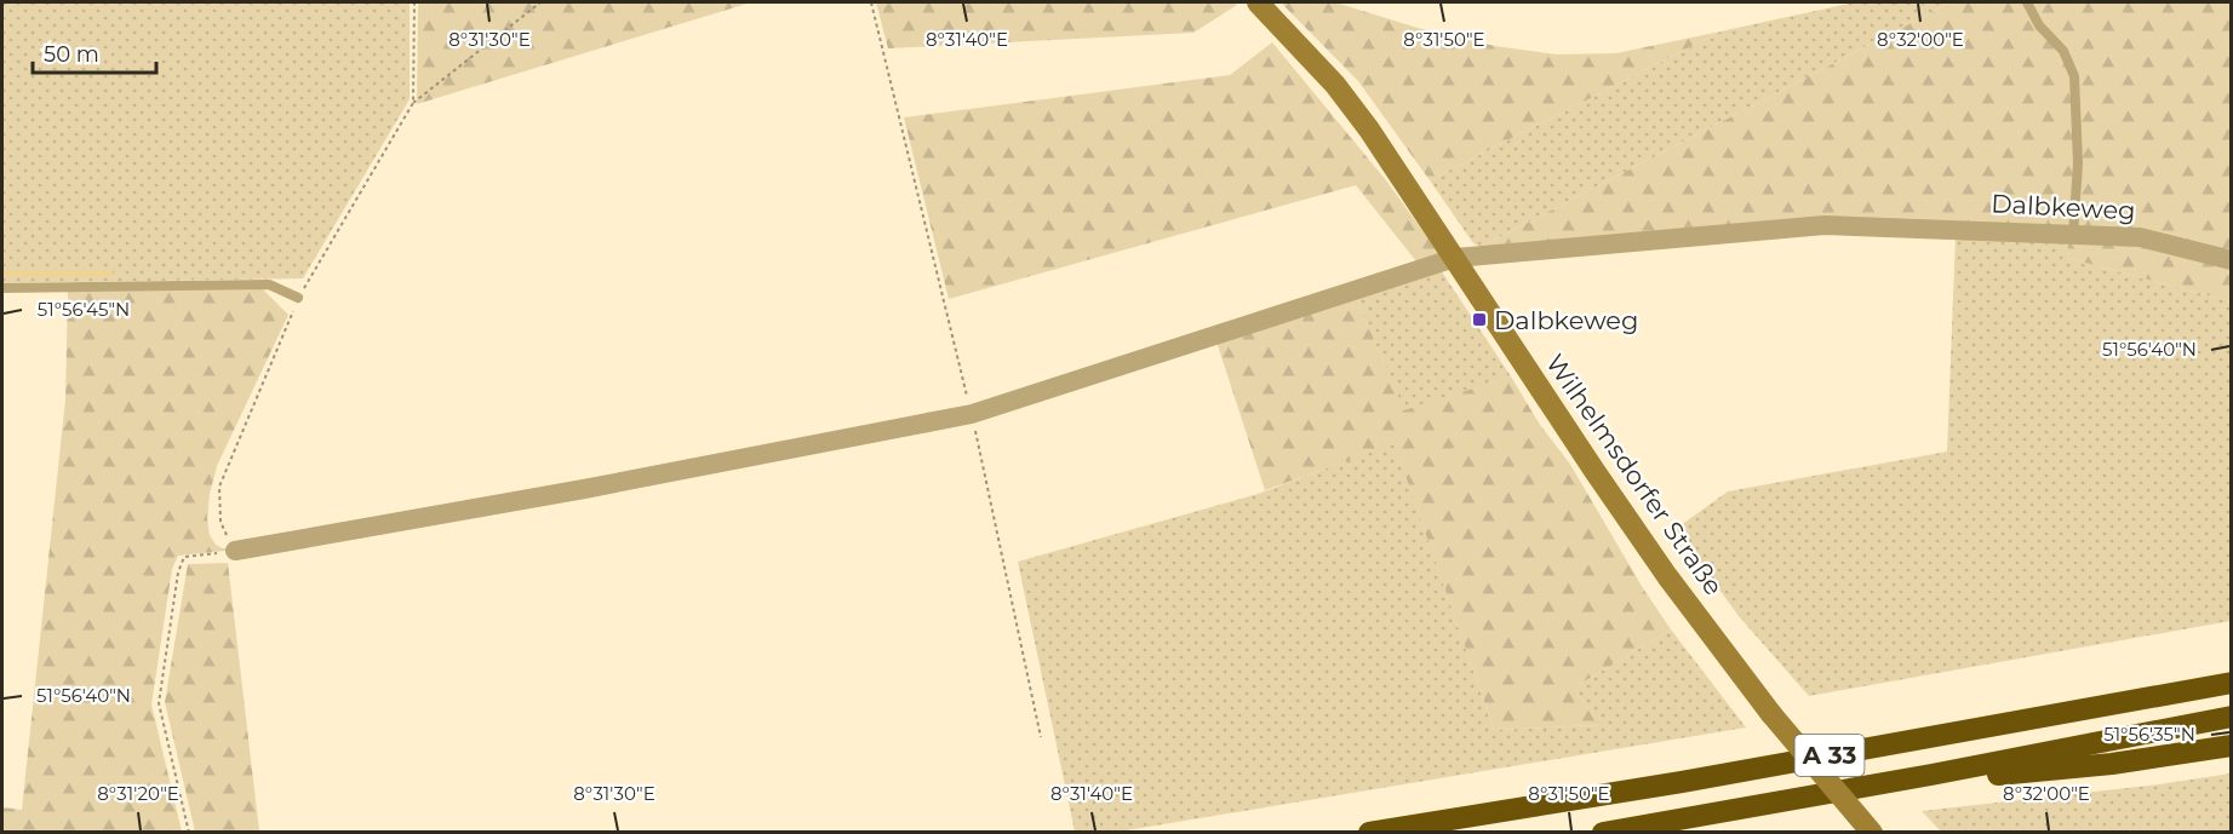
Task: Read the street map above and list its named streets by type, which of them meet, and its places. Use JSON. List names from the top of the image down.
{
  "streets": {
    "highway": ["A 33"],
    "street": ["Dalbkeweg", "Wilhelmsdorfer Straße"]
  },
  "crossings": [
    ["Dalbkeweg", "Wilhelmsdorfer Straße"]
  ],
  "places": {
    "transit": ["Dalbkeweg"]
  },
  "scale_bar": "50 m",
  "coordinates": [
    "8°32'00\"E",
    "8°31'30\"E",
    "8°31'40\"E",
    "8°31'50\"E",
    "51°56'45\"N",
    "51°56'40\"N",
    "51°56'35\"N",
    "8°31'20\"E"
  ]
}
